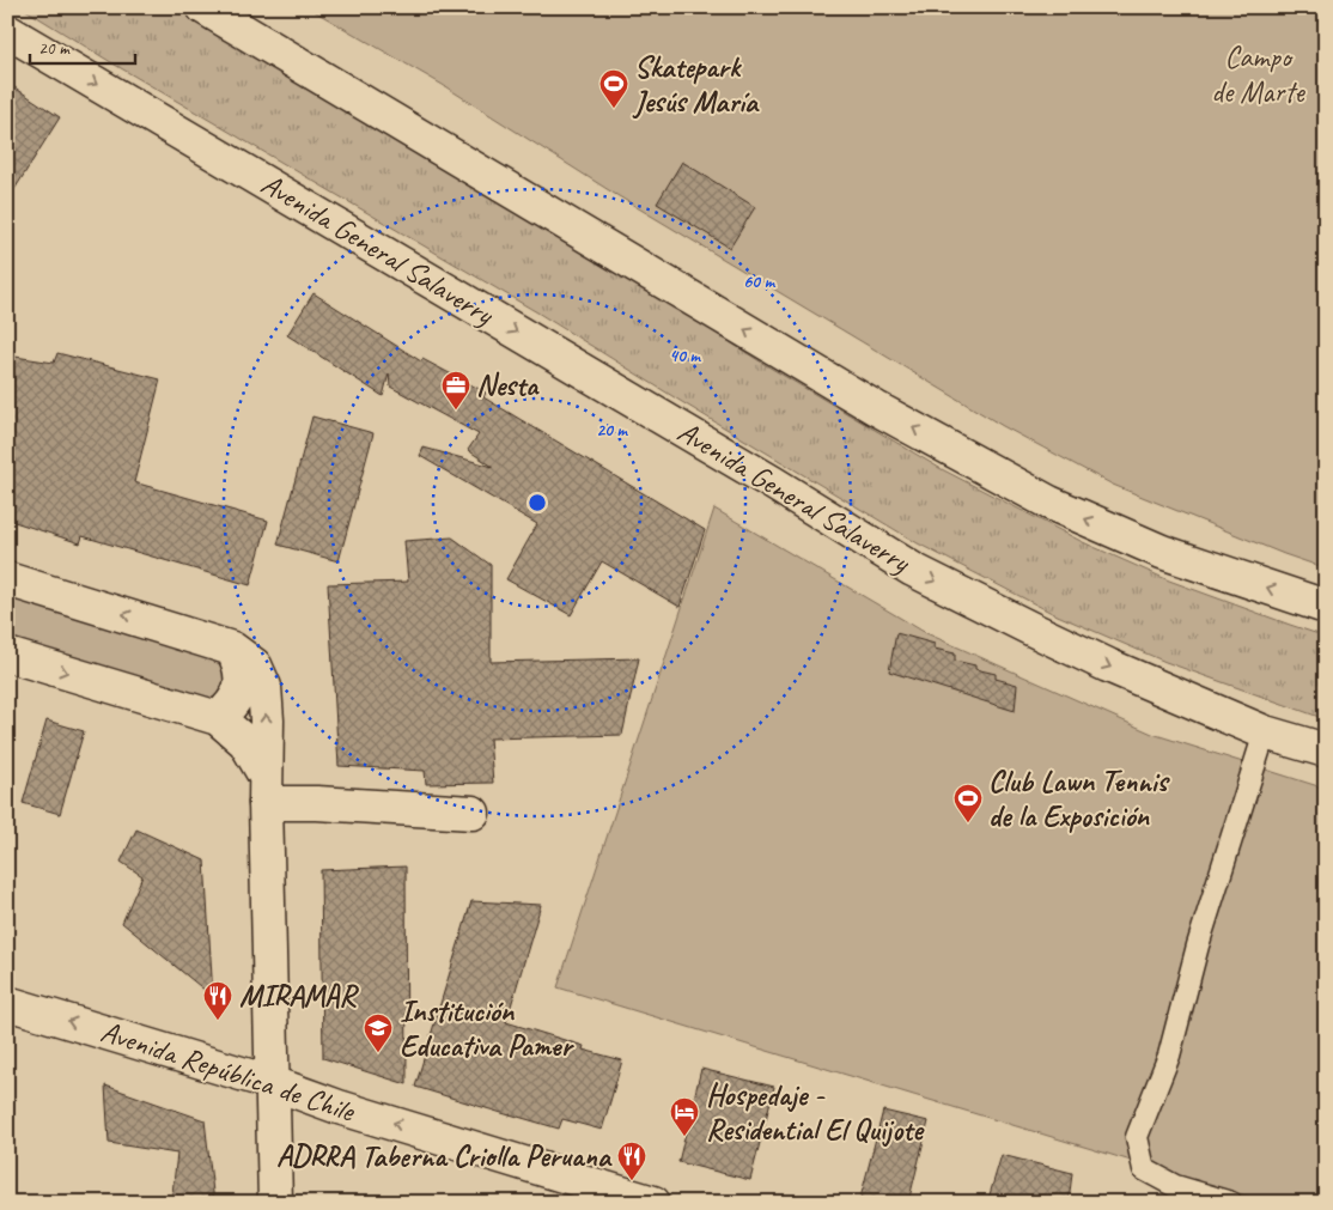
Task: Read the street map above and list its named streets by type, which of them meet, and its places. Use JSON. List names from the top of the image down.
{
  "streets": {
    "main road": ["Avenida General Salaverry", "Avenida República de Chile"]
  },
  "one_way": ["Avenida República de Chile"],
  "parks": ["Campo de Marte"],
  "places": {
    "sports": ["Skatepark Jesús María", "Club Lawn Tennis de la Exposición"],
    "office": ["Nesta"],
    "restaurant": ["MIRAMAR", "ADRRA Taberna Criolla Peruana"],
    "school or university": ["Institución Educativa Pamer"],
    "hotel": ["Hospedaje - Residential El Quijote"]
  },
  "scale_bar": "20 m",
  "rings": ["60 m", "40 m", "20 m"]
}
